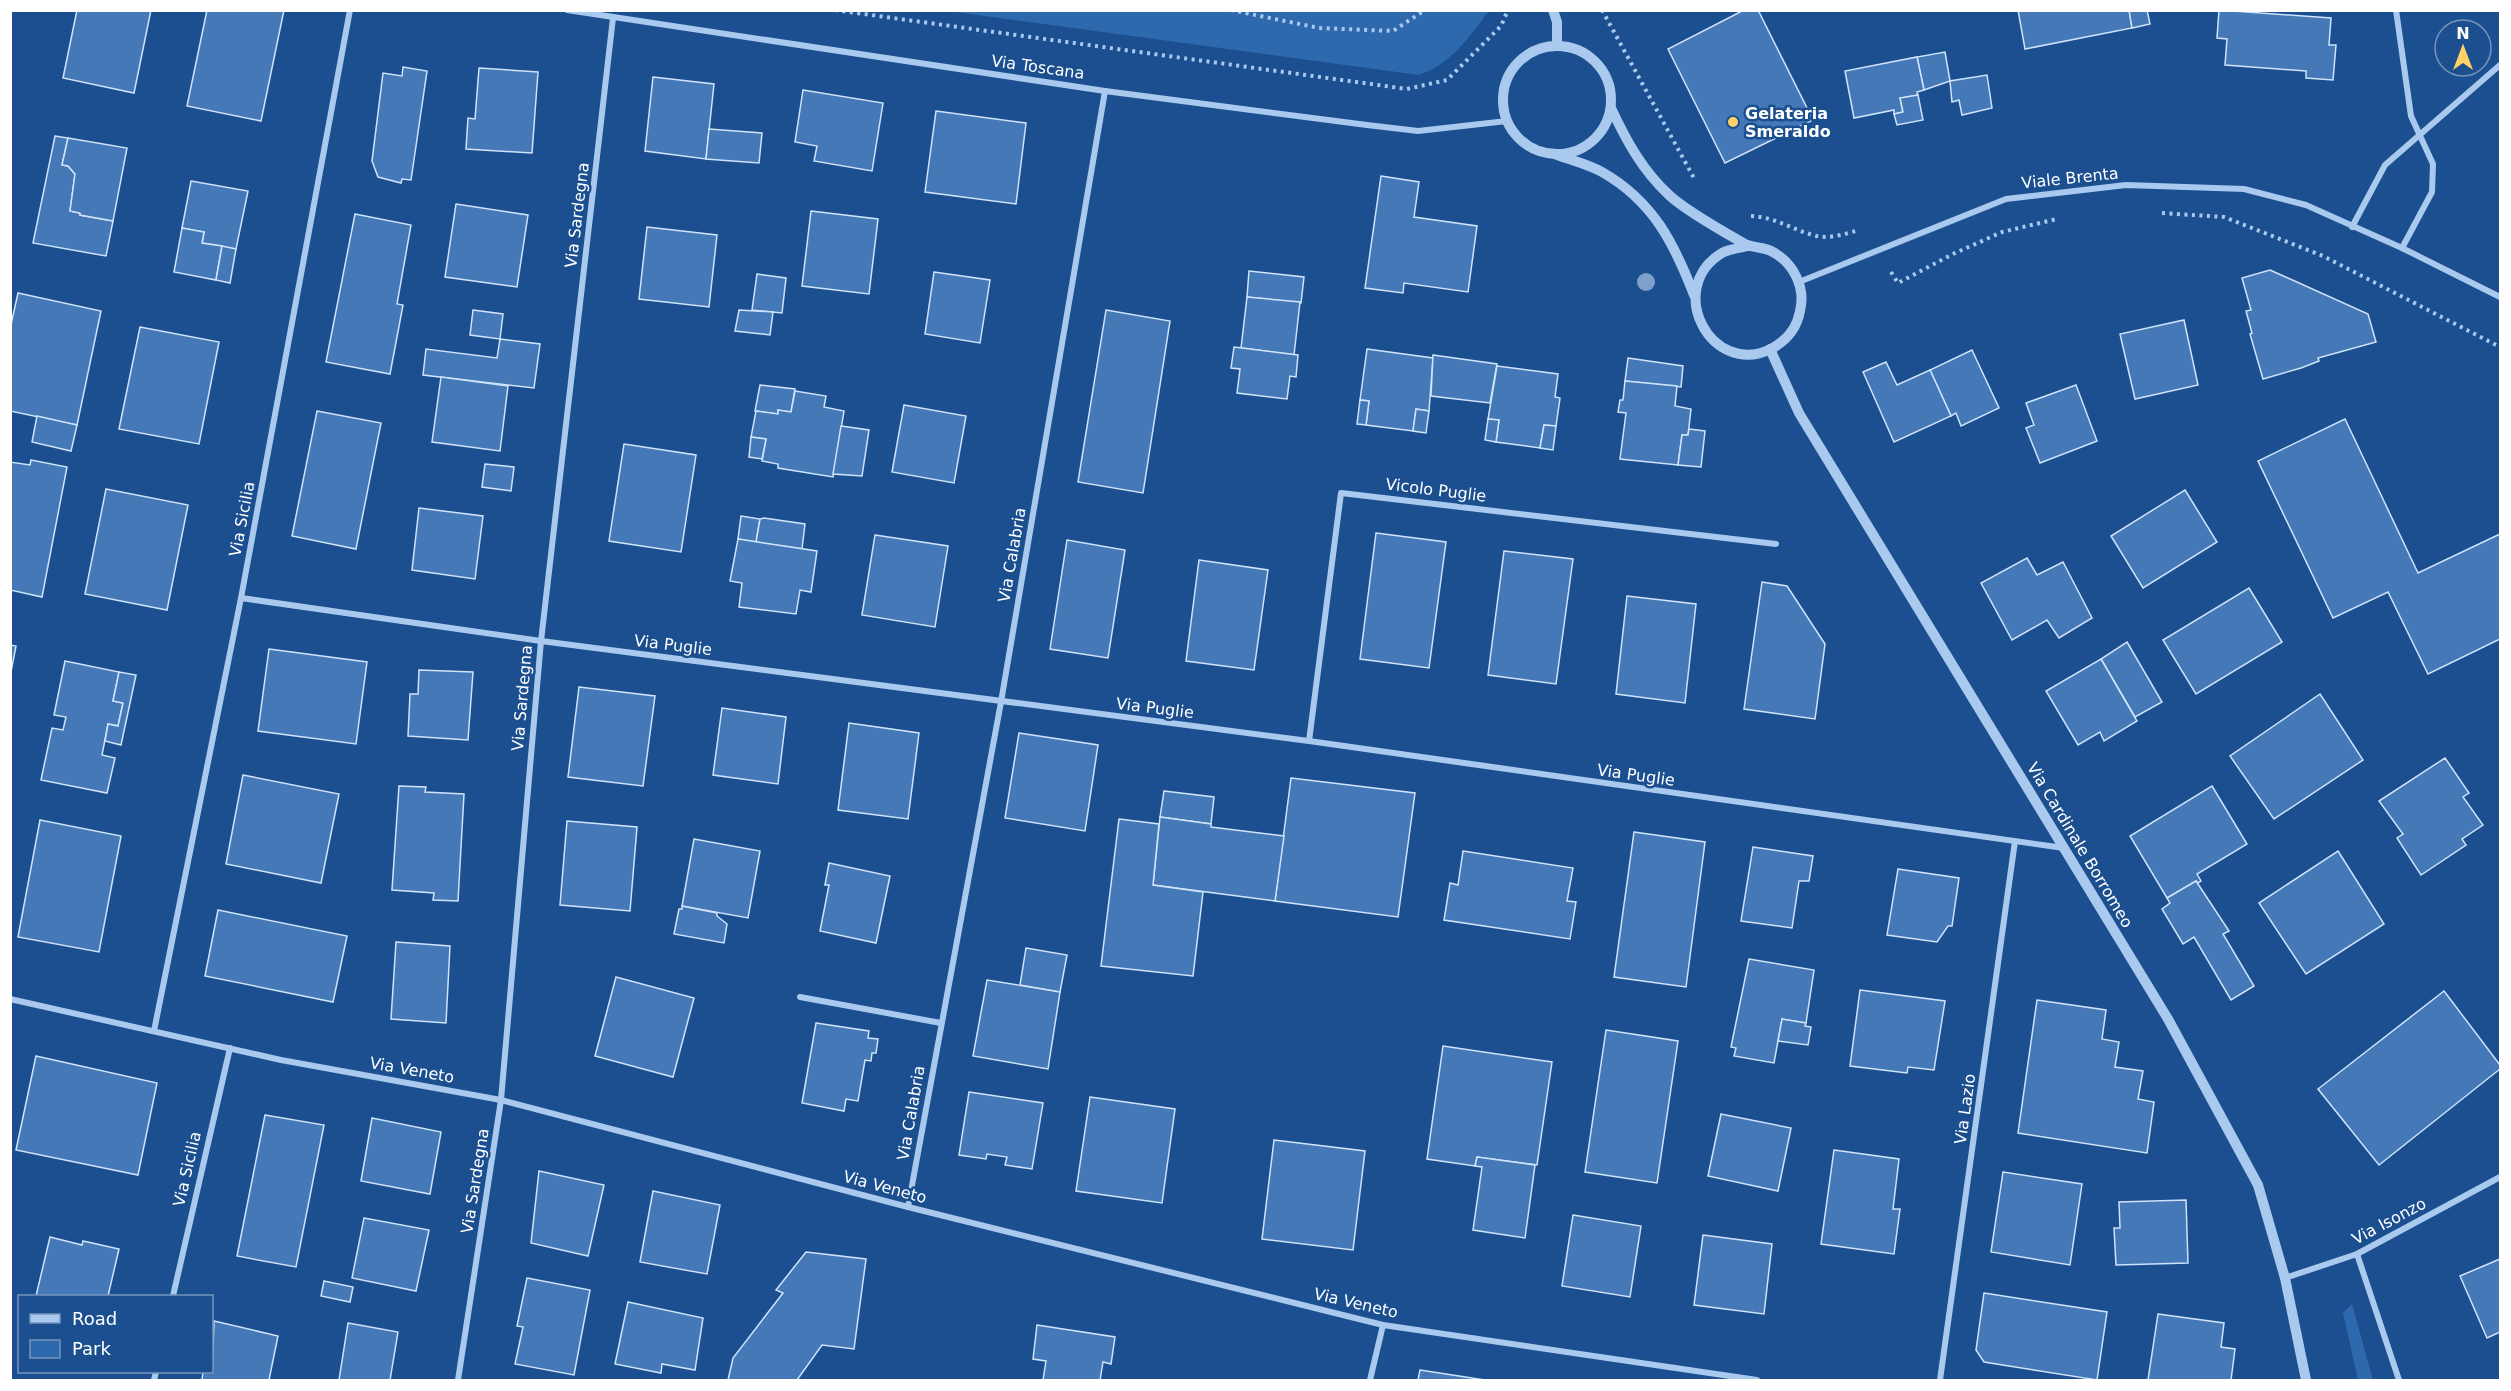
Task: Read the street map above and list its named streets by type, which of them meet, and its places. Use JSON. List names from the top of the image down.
{
  "streets": {
    "street": [
      "Via Toscana",
      "Viale Brenta",
      "Via Sardegna",
      "Vicolo Puglie",
      "Via Sicilia",
      "Via Calabria",
      "Via Puglie",
      "Via Cardinale Borromeo",
      "Via Veneto",
      "Via Lazio",
      "Via Isonzo"
    ]
  },
  "crossings": [
    ["Via Toscana", "Via Sardegna"],
    ["Via Toscana", "Via Calabria"],
    ["Viale Brenta", "Via Cardinale Borromeo"],
    ["Via Sardegna", "Via Puglie"],
    ["Via Sardegna", "Via Veneto"],
    ["Vicolo Puglie", "Via Puglie"],
    ["Via Sicilia", "Via Puglie"],
    ["Via Sicilia", "Via Veneto"],
    ["Via Calabria", "Via Puglie"],
    ["Via Calabria", "Via Veneto"],
    ["Via Puglie", "Via Cardinale Borromeo"],
    ["Via Puglie", "Via Lazio"],
    ["Via Cardinale Borromeo", "Via Isonzo"]
  ],
  "places": ["Gelateria Smeraldo"],
  "legend": ["Road", "Park"],
  "north": "top"
}
